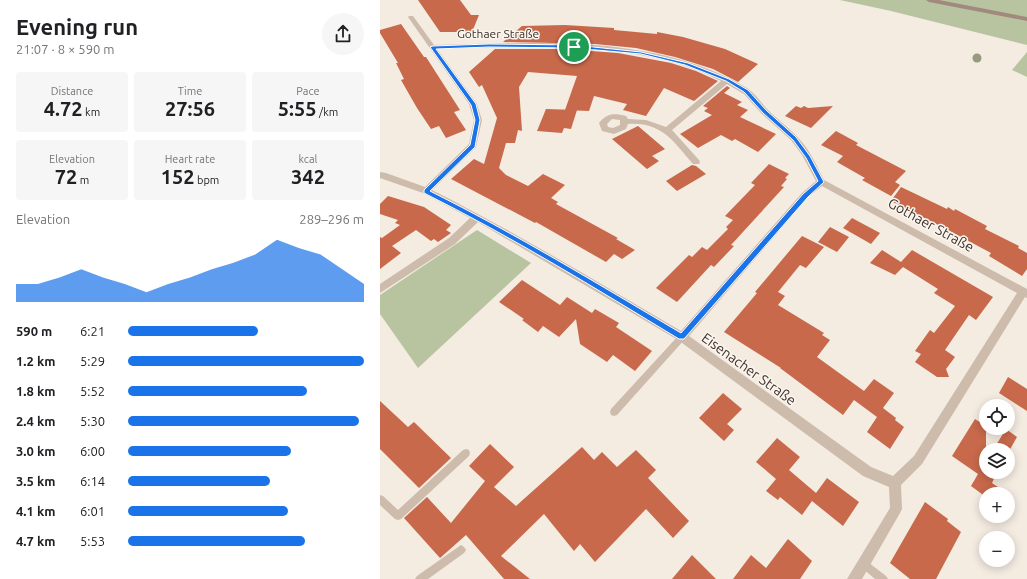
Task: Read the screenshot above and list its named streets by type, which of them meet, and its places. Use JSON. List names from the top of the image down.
{
  "streets": {
    "street": ["Gothaer Straße", "Eisenacher Straße"]
  },
  "page": {
    "heading": ["Evening run", "21:07 · 8 × 590 m"],
    "stats": [
      ["Distance", "4.72 km"],
      ["Time", "27:56"],
      ["Pace", "5:55 /km"],
      ["Elevation", "72 m"],
      ["Heart rate", "152 bpm"],
      ["kcal", "342"]
    ],
    "chart": ["Elevation", "289–296 m"],
    "list": [
      {
        "name": "590 m",
        "note": "6:21"
      },
      {
        "name": "1.2 km",
        "note": "5:29"
      },
      {
        "name": "1.8 km",
        "note": "5:52"
      },
      {
        "name": "2.4 km",
        "note": "5:30"
      },
      {
        "name": "3.0 km",
        "note": "6:00"
      },
      {
        "name": "3.5 km",
        "note": "6:14"
      },
      {
        "name": "4.1 km",
        "note": "6:01"
      },
      {
        "name": "4.7 km",
        "note": "5:53"
      }
    ],
    "map_buttons": ["+", "−"]
  }
}
